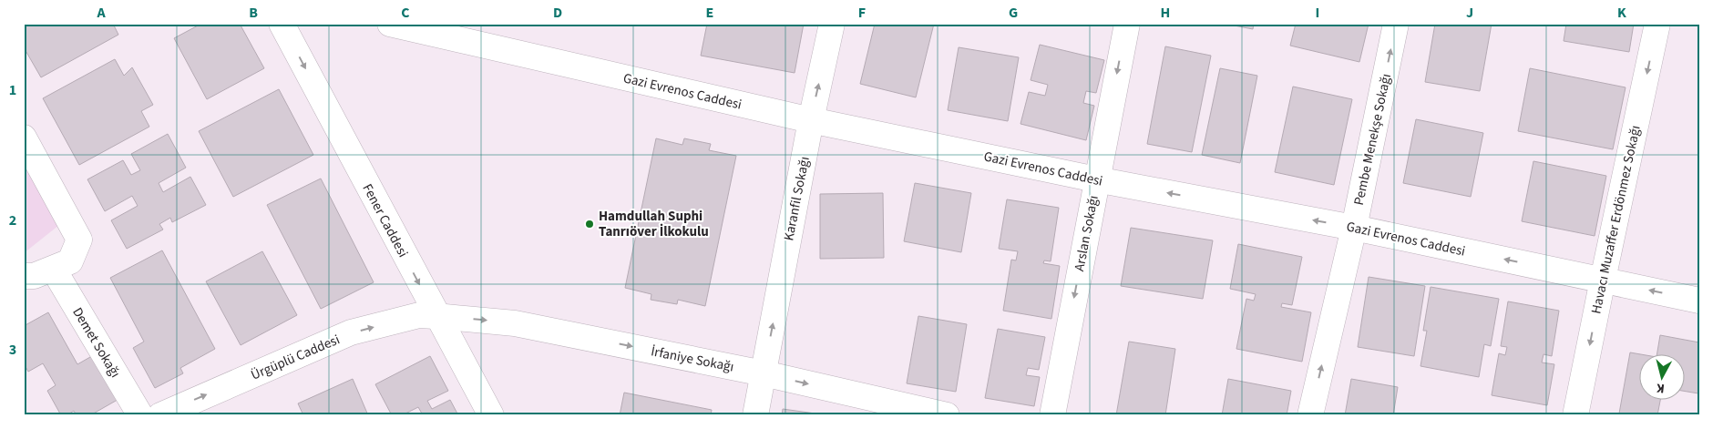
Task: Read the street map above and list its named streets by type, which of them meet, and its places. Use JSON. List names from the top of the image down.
{
  "streets": {
    "street": [
      "Gazi Evrenos Caddesi",
      "Pembe Menekşe Sokağı",
      "Karanfil Sokağı",
      "Havacı Muzaffer Erdönmez Sokağı",
      "Fener Caddesi",
      "Arslan Sokağı",
      "Demet Sokağı",
      "Ürgüplü Caddesi",
      "İrfaniye Sokağı"
    ]
  },
  "crossings": [
    ["Gazi Evrenos Caddesi", "Pembe Menekşe Sokağı"],
    ["Gazi Evrenos Caddesi", "Karanfil Sokağı"],
    ["Gazi Evrenos Caddesi", "Havacı Muzaffer Erdönmez Sokağı"],
    ["Gazi Evrenos Caddesi", "Arslan Sokağı"],
    ["Karanfil Sokağı", "İrfaniye Sokağı"],
    ["Fener Caddesi", "Ürgüplü Caddesi"],
    ["Fener Caddesi", "İrfaniye Sokağı"],
    ["Ürgüplü Caddesi", "İrfaniye Sokağı"]
  ],
  "one_way": [
    "Gazi Evrenos Caddesi",
    "Pembe Menekşe Sokağı",
    "Karanfil Sokağı",
    "Havacı Muzaffer Erdönmez Sokağı",
    "Fener Caddesi",
    "Arslan Sokağı",
    "Ürgüplü Caddesi",
    "İrfaniye Sokağı"
  ],
  "places": ["Hamdullah Suphi Tanrıöver İlkokulu"],
  "north": "bottom",
  "grid": {
    "columns": [
      "A",
      "B",
      "C",
      "D",
      "E",
      "F",
      "G",
      "H",
      "I",
      "J",
      "K"
    ],
    "rows": ["1", "2", "3"]
  }
}
